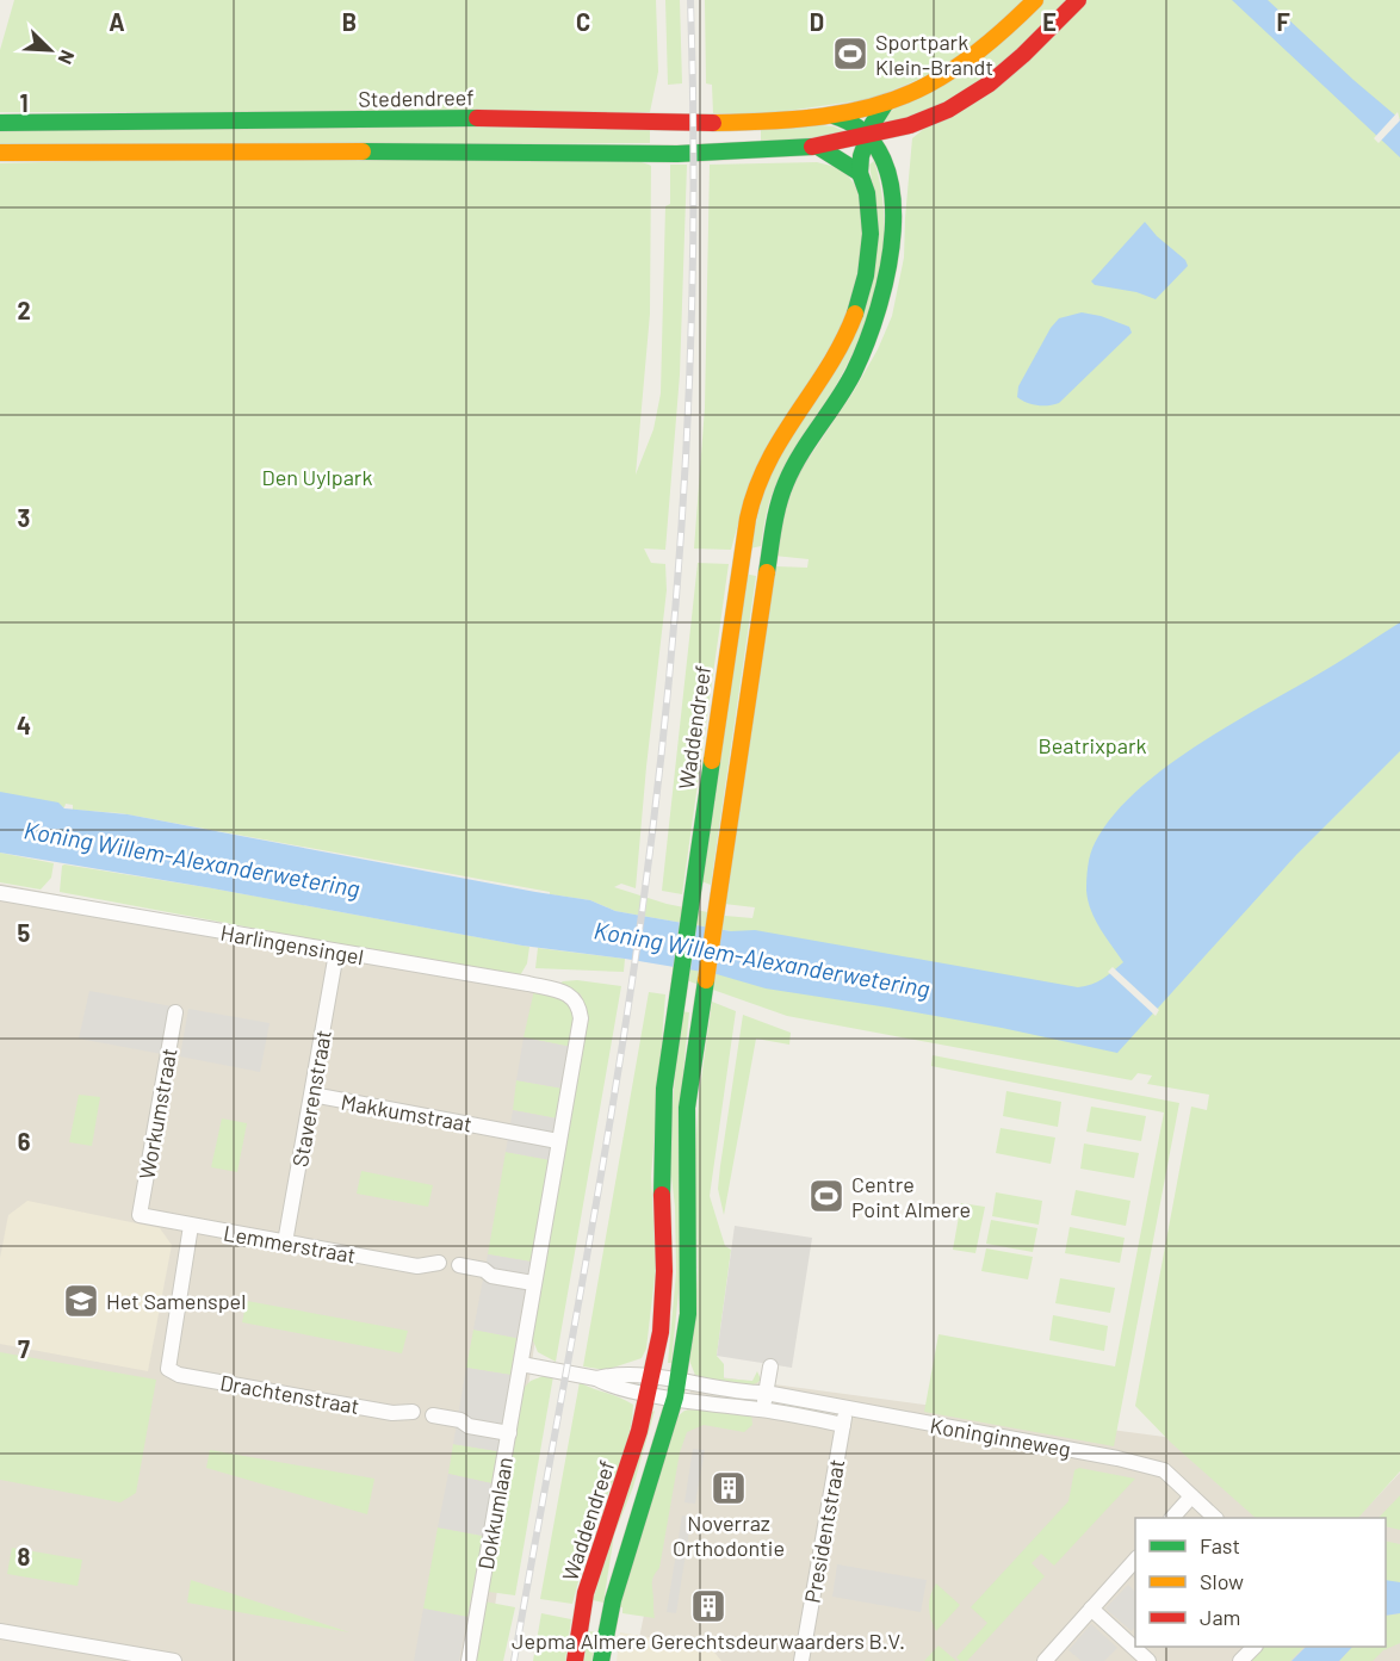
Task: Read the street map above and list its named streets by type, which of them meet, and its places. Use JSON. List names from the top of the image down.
{
  "streets": {
    "main road": ["Stedendreef", "Waddendreef"],
    "street": [
      "Harlingensingel",
      "Staverenstraat",
      "Makkumstraat",
      "Workumstraat",
      "Lemmerstraat",
      "Drachtenstraat",
      "Koninginneweg",
      "Dokkumlaan",
      "Presidentstraat"
    ]
  },
  "crossings": [
    ["Stedendreef", "Waddendreef"],
    ["Harlingensingel", "Staverenstraat"],
    ["Harlingensingel", "Dokkumlaan"],
    ["Staverenstraat", "Makkumstraat"],
    ["Staverenstraat", "Lemmerstraat"],
    ["Makkumstraat", "Dokkumlaan"],
    ["Workumstraat", "Lemmerstraat"],
    ["Lemmerstraat", "Drachtenstraat"],
    ["Koninginneweg", "Presidentstraat"]
  ],
  "water": ["Koning Willem-Alexanderwetering"],
  "parks": ["Den Uylpark", "Beatrixpark"],
  "places": {
    "sports": ["Sportpark Klein-Brandt", "Centre Point Almere"],
    "school or university": ["Het Samenspel"],
    "building": ["Noverraz Orthodontie", "Jepma Almere Gerechtsdeurwaarders B.V."]
  },
  "legend": ["Fast", "Slow", "Jam"],
  "north": "bottom right",
  "grid": {
    "columns": [
      "A",
      "B",
      "C",
      "D",
      "E",
      "F"
    ],
    "rows": [
      "1",
      "2",
      "3",
      "4",
      "5",
      "6",
      "7",
      "8"
    ]
  }
}
